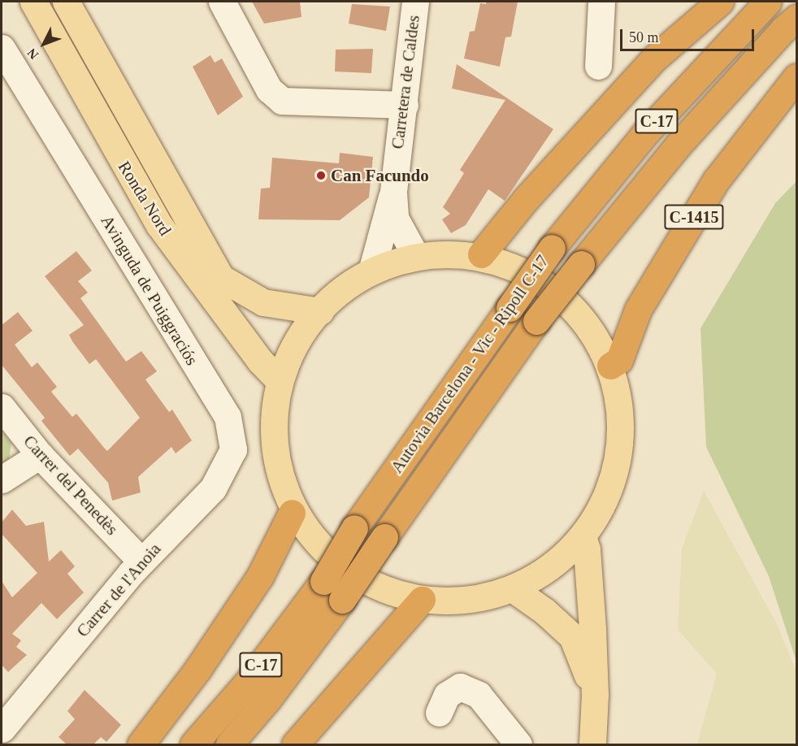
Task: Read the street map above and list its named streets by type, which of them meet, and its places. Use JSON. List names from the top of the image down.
{
  "streets": {
    "highway": ["C-17", "C-1415", "Autovia Barcelona - Vic - Ripoll C-17"],
    "main road": ["Ronda Nord"],
    "street": [
      "Carretera de Caldes",
      "Avinguda de Puiggraciós",
      "Carrer del Penedès",
      "Carrer de l'Anoia"
    ]
  },
  "crossings": [
    ["Avinguda de Puiggraciós", "Carrer de l'Anoia"],
    ["Carrer del Penedès", "Carrer de l'Anoia"]
  ],
  "places": ["Can Facundo"],
  "scale_bar": "50 m",
  "north": "bottom left"
}
